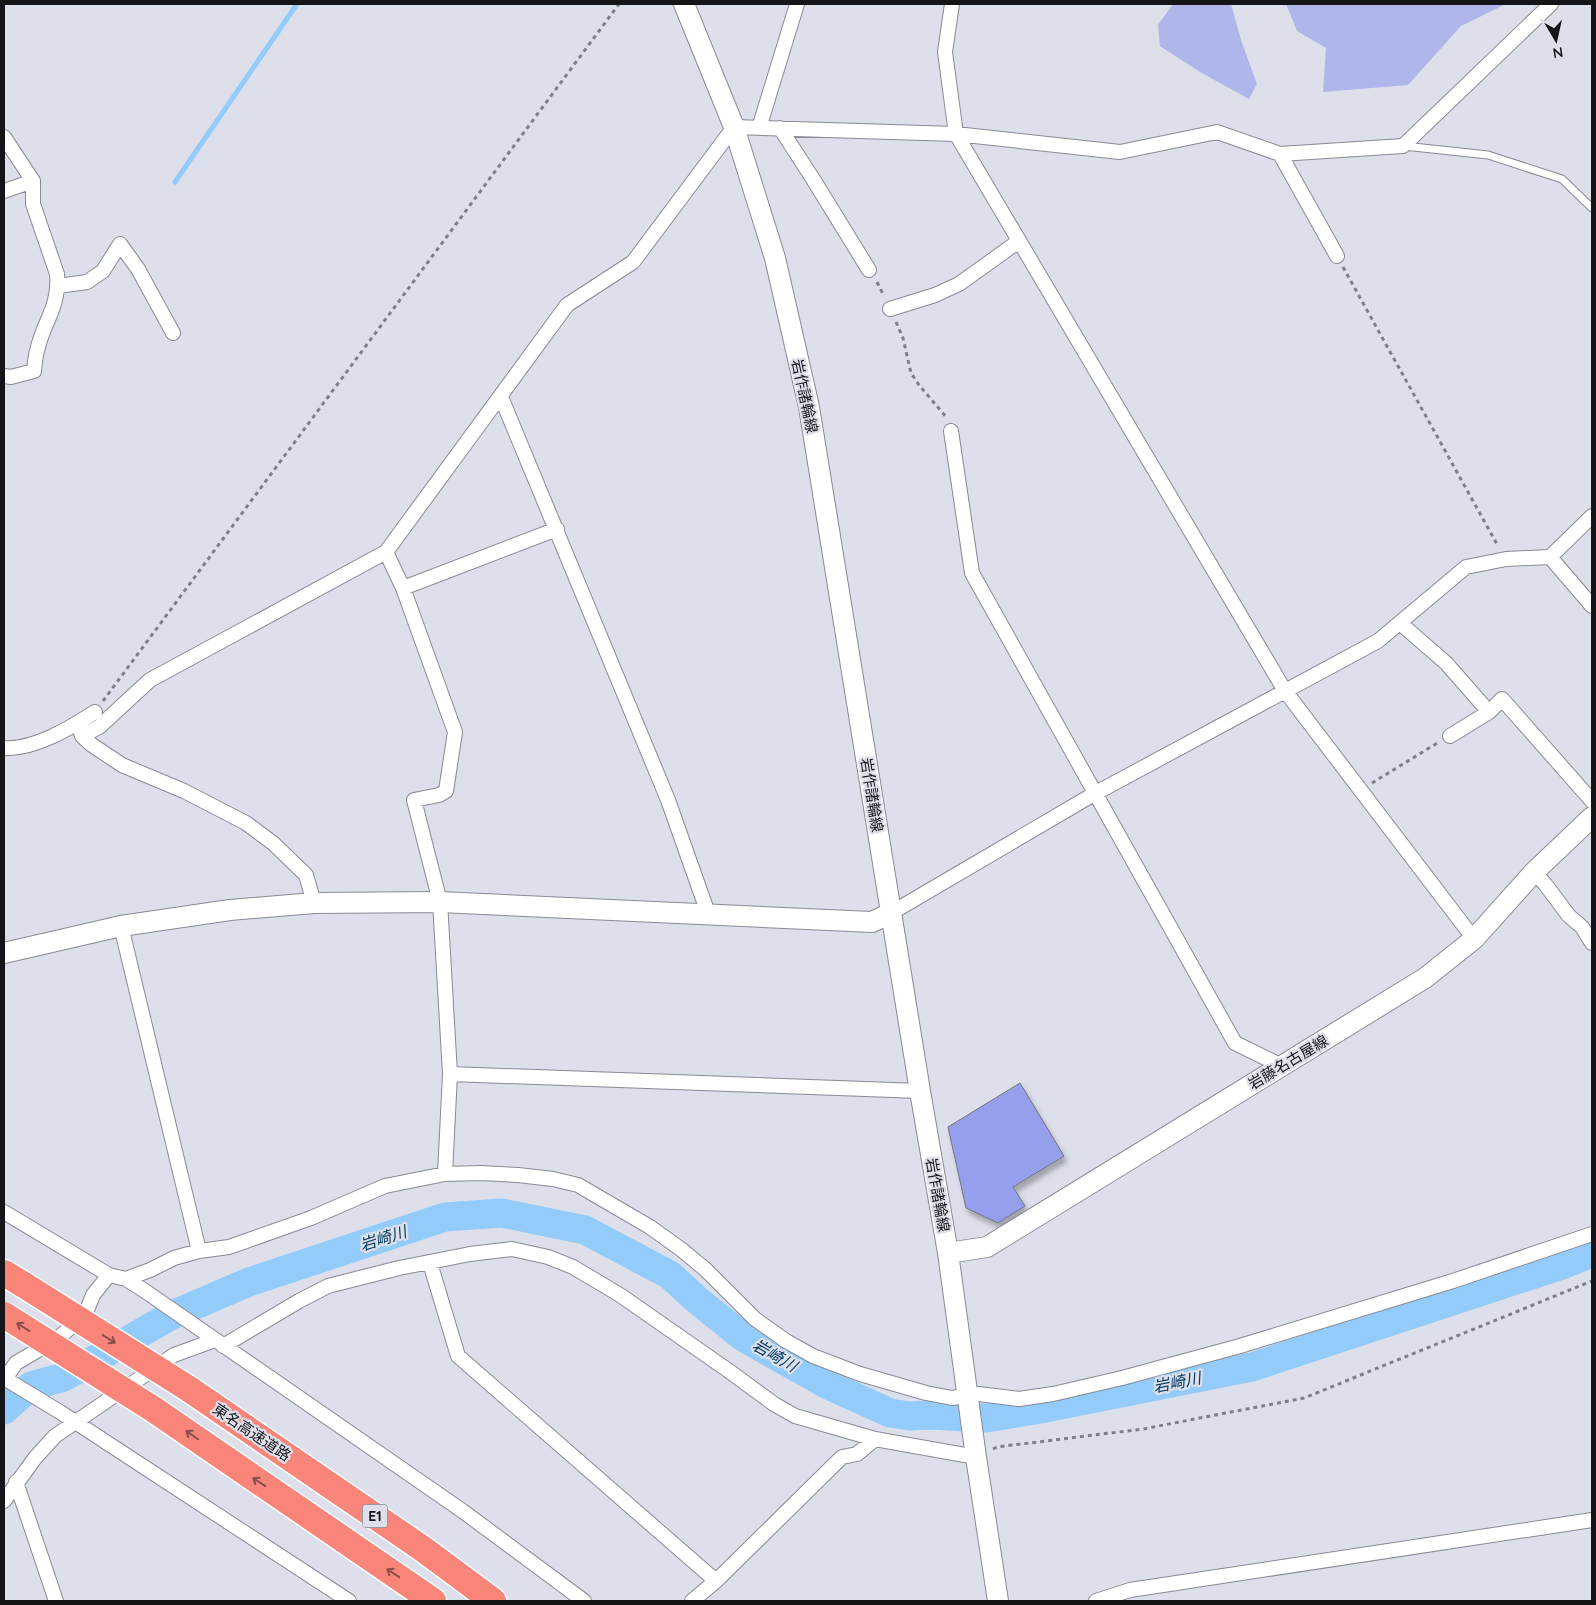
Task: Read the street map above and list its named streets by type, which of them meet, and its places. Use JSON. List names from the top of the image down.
{
  "streets": {
    "highway": ["東名高速道路", "E1"],
    "main road": ["岩作諸輪線", "岩藤名古屋線"]
  },
  "crossings": [
    ["岩作諸輪線", "岩藤名古屋線"]
  ],
  "water": ["岩崎川"],
  "north": "bottom"
}
